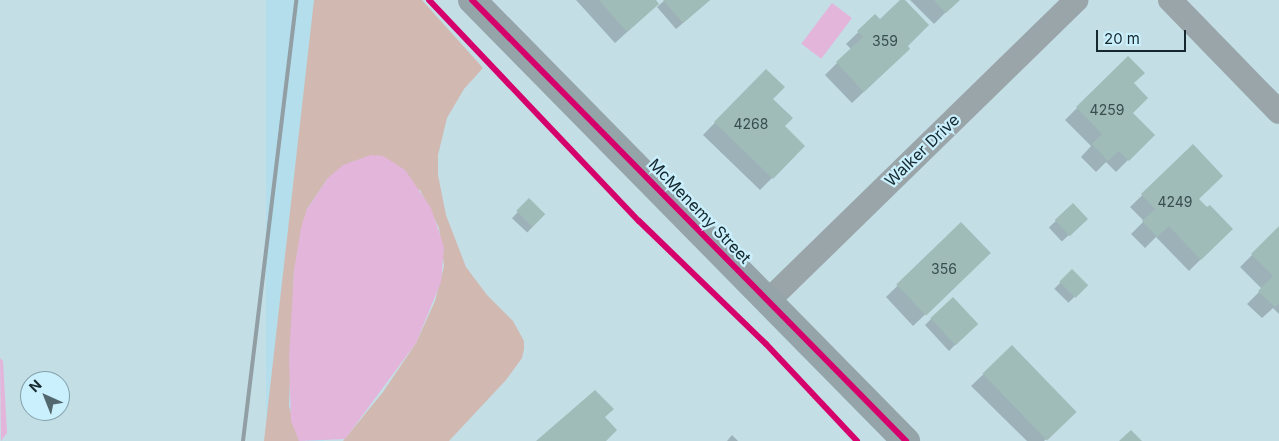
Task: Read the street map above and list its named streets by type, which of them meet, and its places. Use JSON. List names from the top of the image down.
{
  "streets": {
    "street": ["Walker Drive", "McMenemy Street"]
  },
  "crossings": [
    ["Walker Drive", "McMenemy Street"]
  ],
  "house_numbers": [
    "359",
    "4259",
    "4268",
    "4249",
    "356"
  ],
  "scale_bar": "20 m",
  "north": "top left"
}
